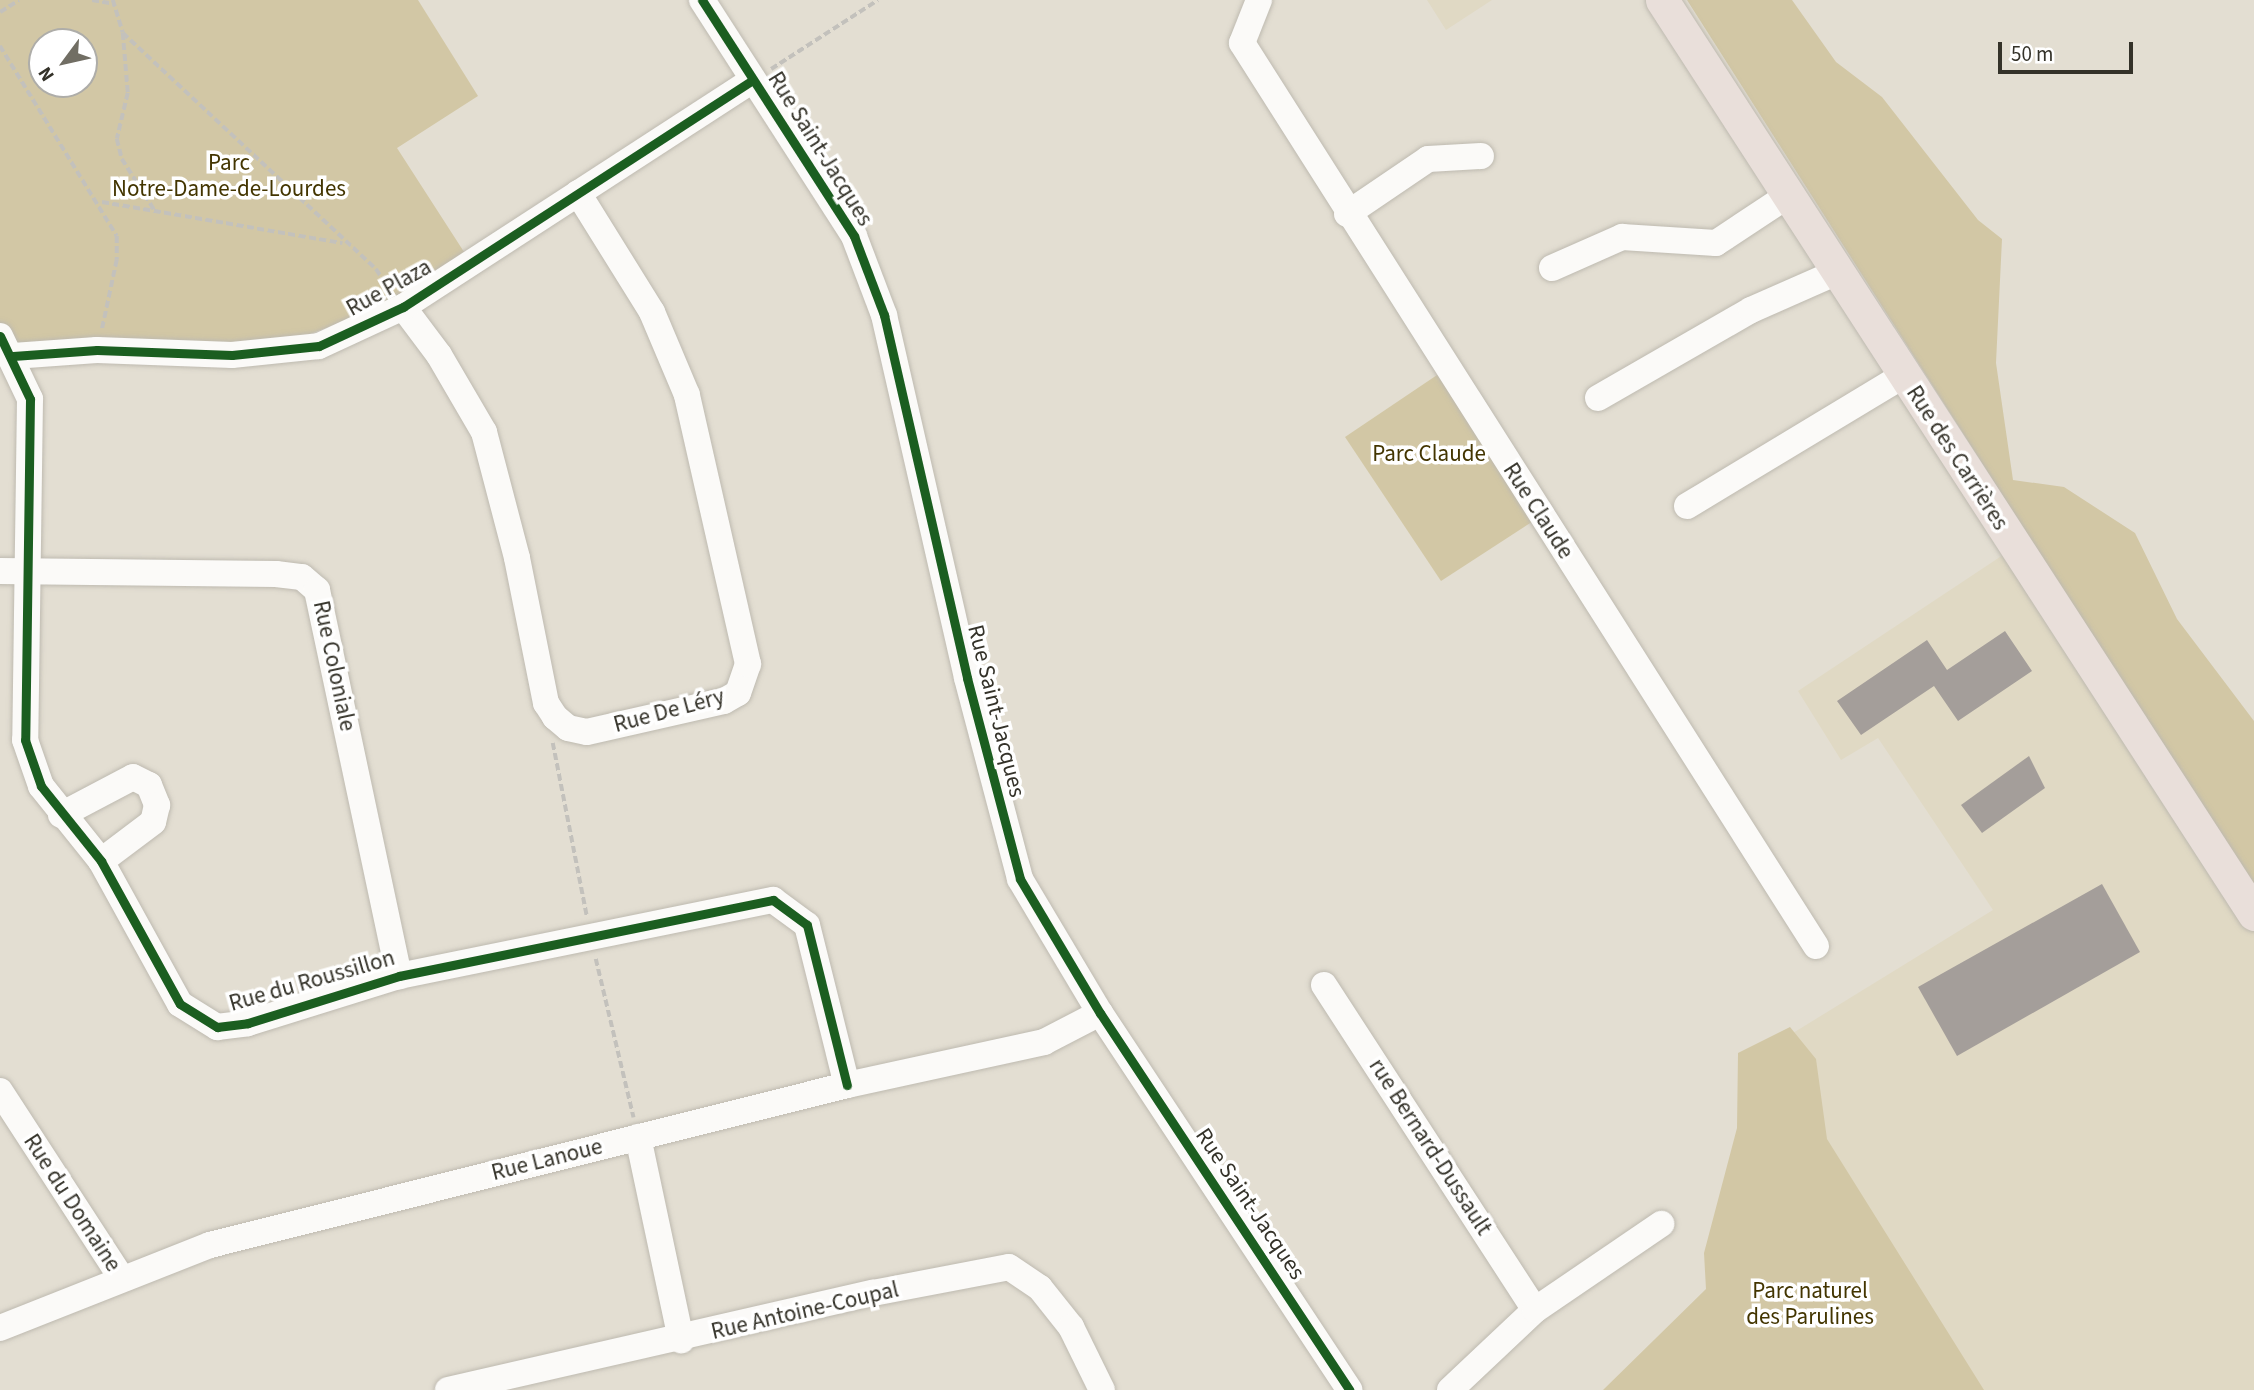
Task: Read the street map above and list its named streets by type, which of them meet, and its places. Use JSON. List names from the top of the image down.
{
  "streets": {
    "main road": ["Rue des Carrières"],
    "street": [
      "Rue Saint-Jacques",
      "Rue Plaza",
      "Rue Claude",
      "Rue Coloniale",
      "Rue De Léry",
      "Rue du Roussillon",
      "rue Bernard-Dussault",
      "Rue Lanoue",
      "Rue du Domaine",
      "Rue Antoine-Coupal"
    ]
  },
  "crossings": [
    ["Rue Saint-Jacques", "Rue Plaza"],
    ["Rue Saint-Jacques", "Rue Lanoue"],
    ["Rue Plaza", "Rue De Léry"],
    ["Rue Plaza", "Rue du Roussillon"],
    ["Rue Coloniale", "Rue du Roussillon"],
    ["Rue du Roussillon", "Rue Lanoue"],
    ["Rue Lanoue", "Rue du Domaine"]
  ],
  "parks": ["Parc Notre-Dame-de-Lourdes", "Parc Claude", "Parc naturel des Parulines"],
  "scale_bar": "50 m",
  "north": "bottom left"
}
